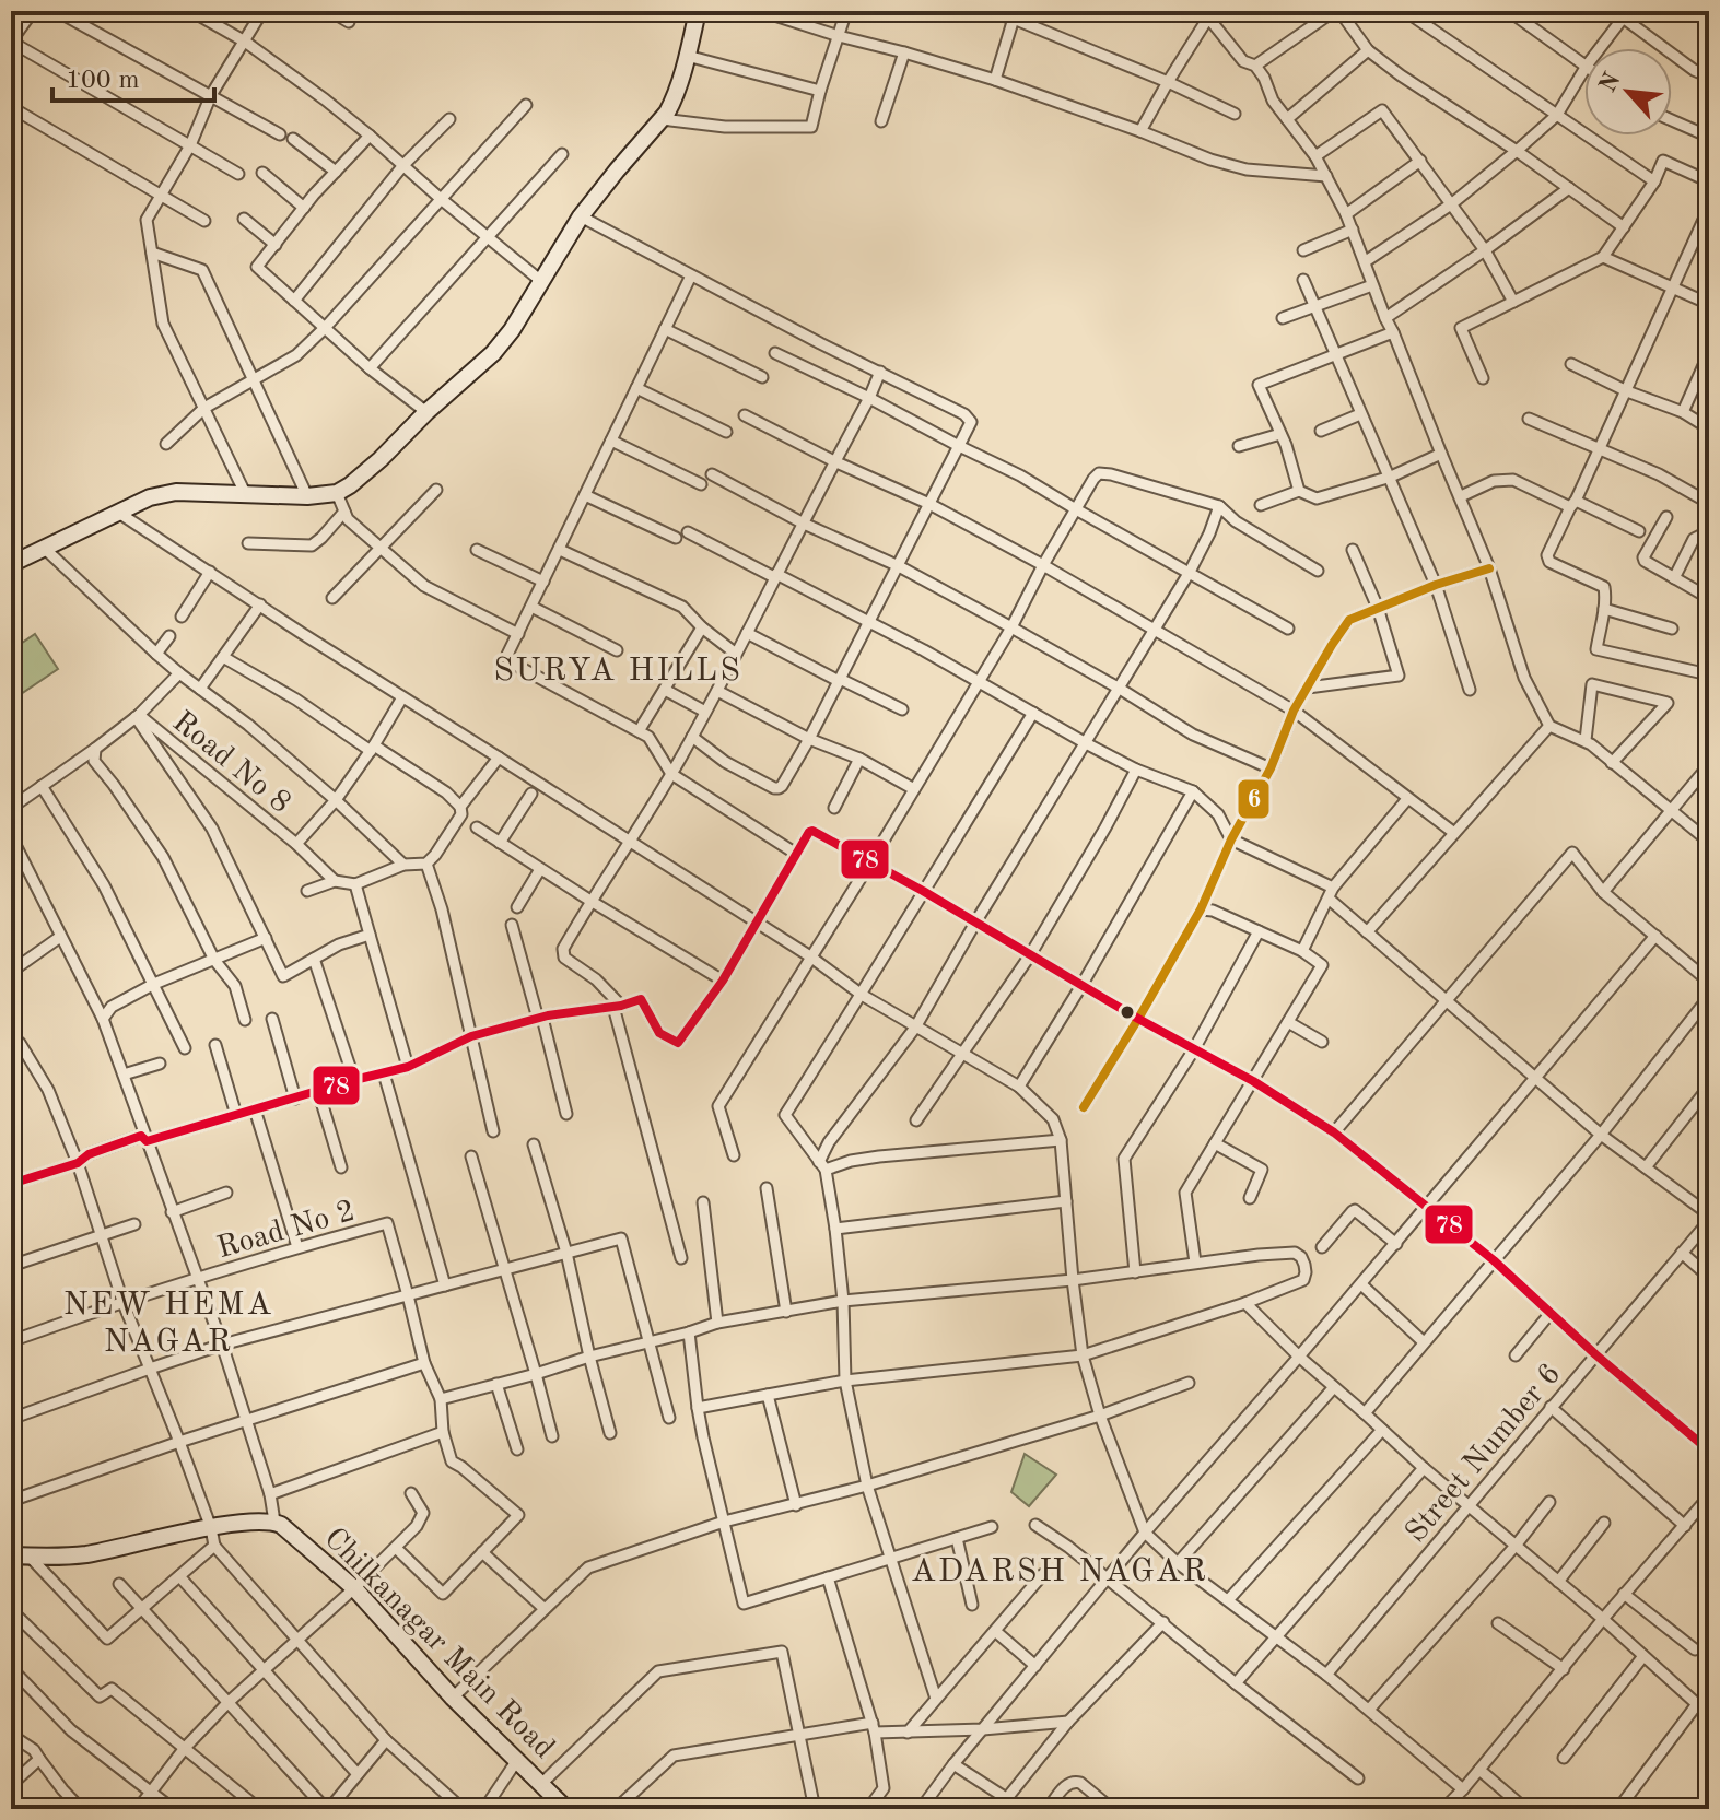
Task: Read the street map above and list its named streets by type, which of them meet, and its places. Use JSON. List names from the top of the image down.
{
  "streets": {
    "street": [
      "Road No 8",
      "Road No 2",
      "Street Number 6",
      "Chilkanagar Main Road"
    ]
  },
  "districts": ["SURYA HILLS", "NEW HEMA NAGAR", "ADARSH NAGAR"],
  "lines": ["transit line 6", "transit line 78"],
  "scale_bar": "100 m",
  "north": "top left"
}
